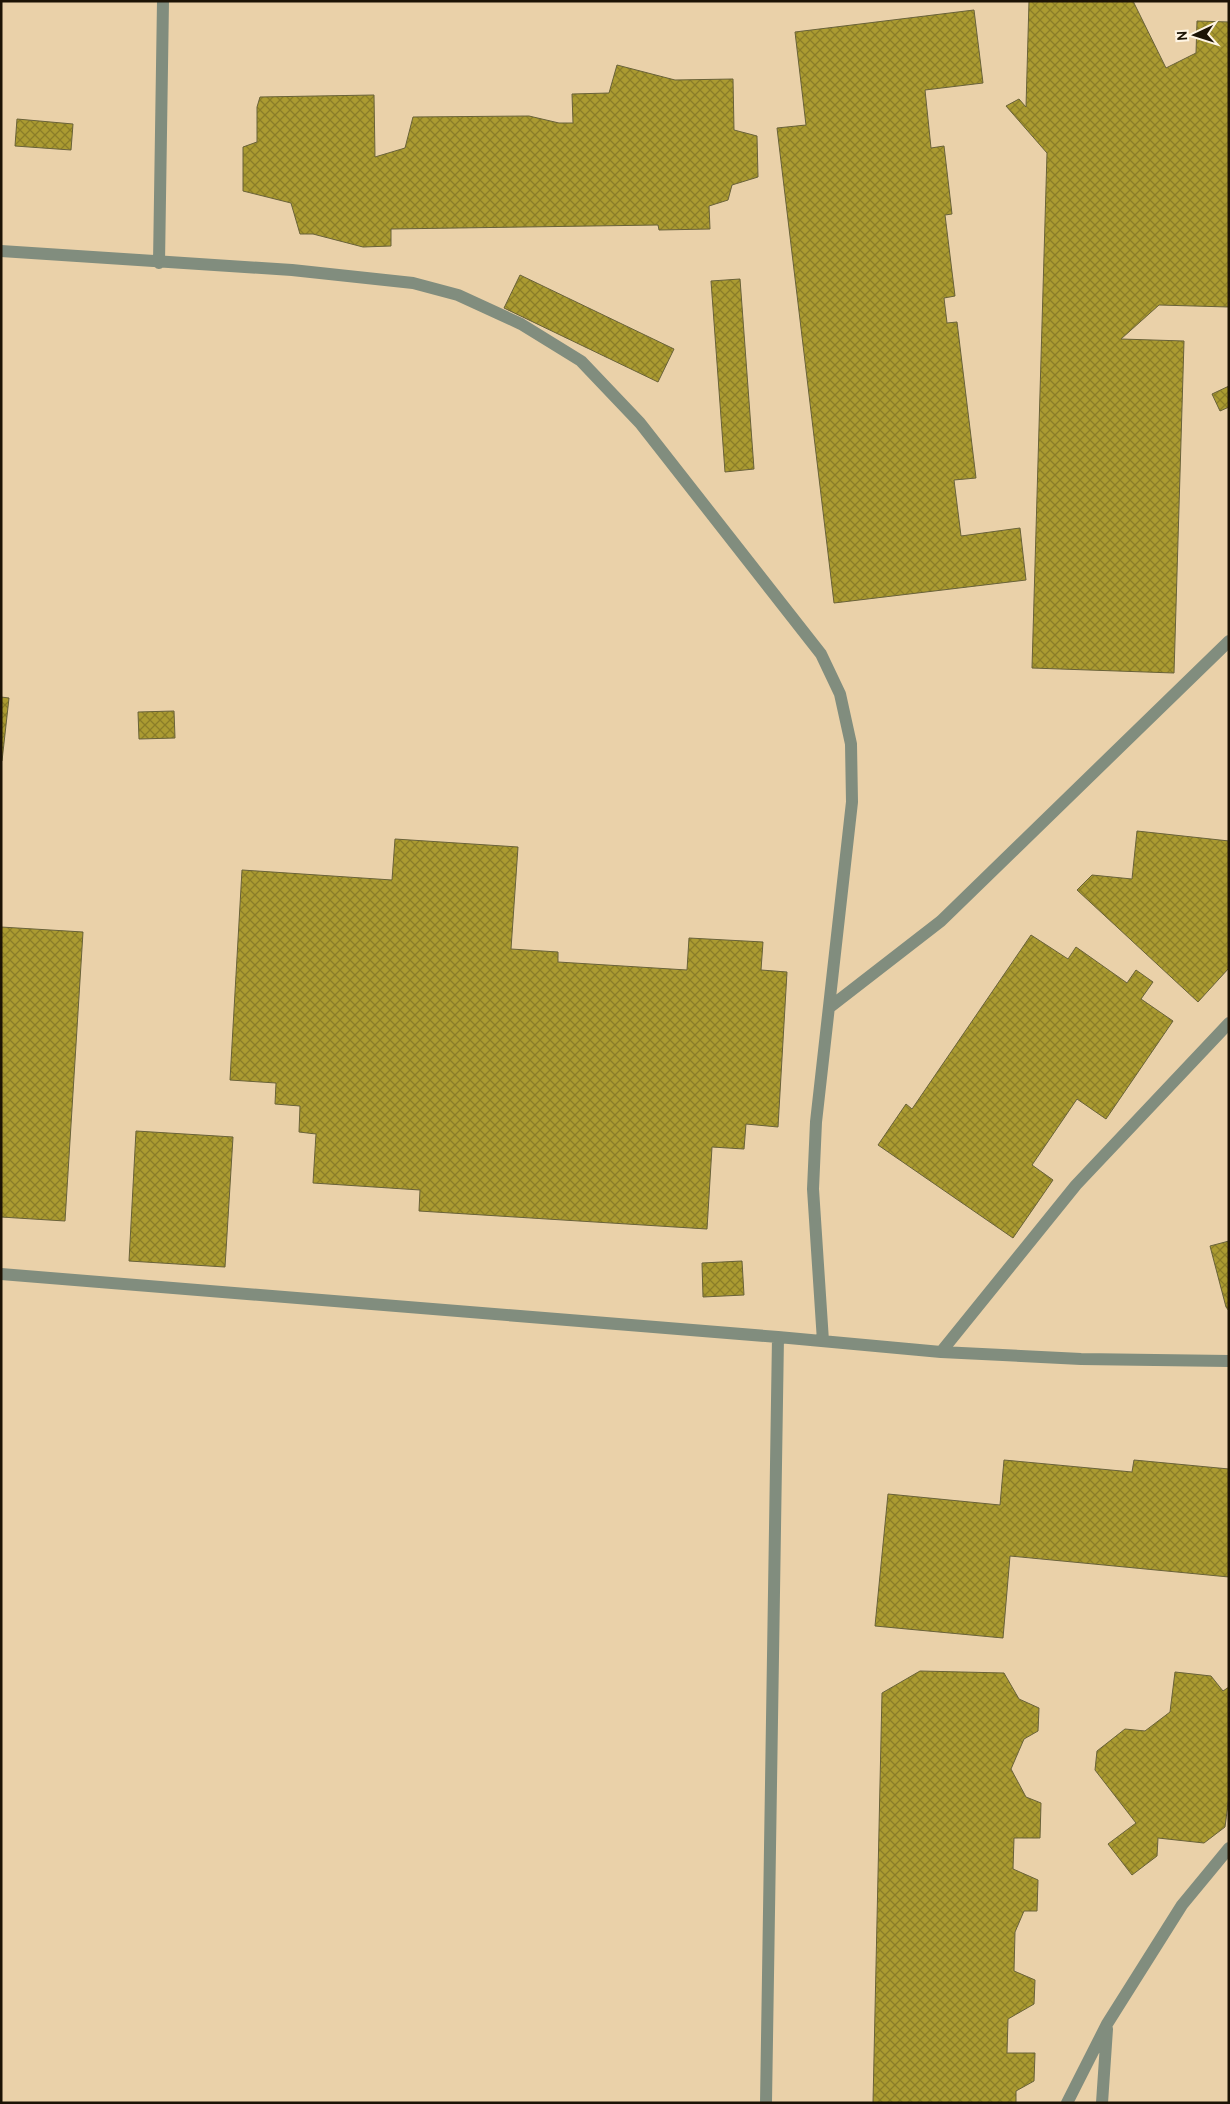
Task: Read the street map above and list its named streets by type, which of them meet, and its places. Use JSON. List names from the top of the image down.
{
  "north": "left"
}
